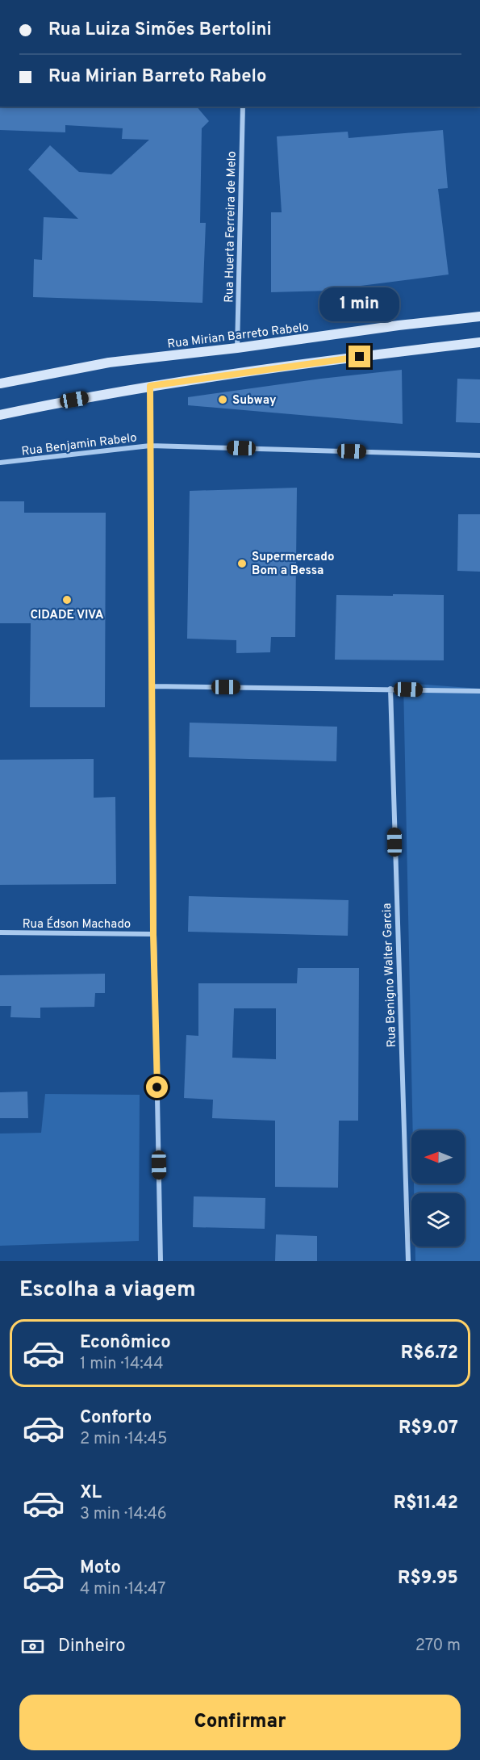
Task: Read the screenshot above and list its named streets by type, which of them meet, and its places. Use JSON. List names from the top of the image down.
{
  "streets": {
    "main road": ["Rua Mirian Barreto Rabelo"],
    "street": [
      "Rua Huerta Ferreira de Melo",
      "Rua Benjamin Rabelo",
      "Rua Édson Machado",
      "Rua Benigno Walter Garcia"
    ]
  },
  "crossings": [
    ["Rua Huerta Ferreira de Melo", "Rua Mirian Barreto Rabelo"]
  ],
  "places": ["Subway", "Supermercado Bom a Bessa", "CIDADE VIVA"],
  "north": "left",
  "page": {
    "banner": ["Rua Luiza Simões Bertolini", "Rua Mirian Barreto Rabelo"],
    "bubble": "1 min",
    "heading": "Escolha a viagem",
    "list": [
      {
        "name": "Econômico",
        "note": "1 min · 14:44",
        "value": "R$6.72"
      },
      {
        "name": "Conforto",
        "note": "2 min · 14:45",
        "value": "R$9.07"
      },
      {
        "name": "XL",
        "note": "3 min · 14:46",
        "value": "R$11.42"
      },
      {
        "name": "Moto",
        "note": "4 min · 14:47",
        "value": "R$9.95"
      }
    ],
    "pay": ["Dinheiro", "270 m"],
    "buttons": "Confirmar"
  }
}
